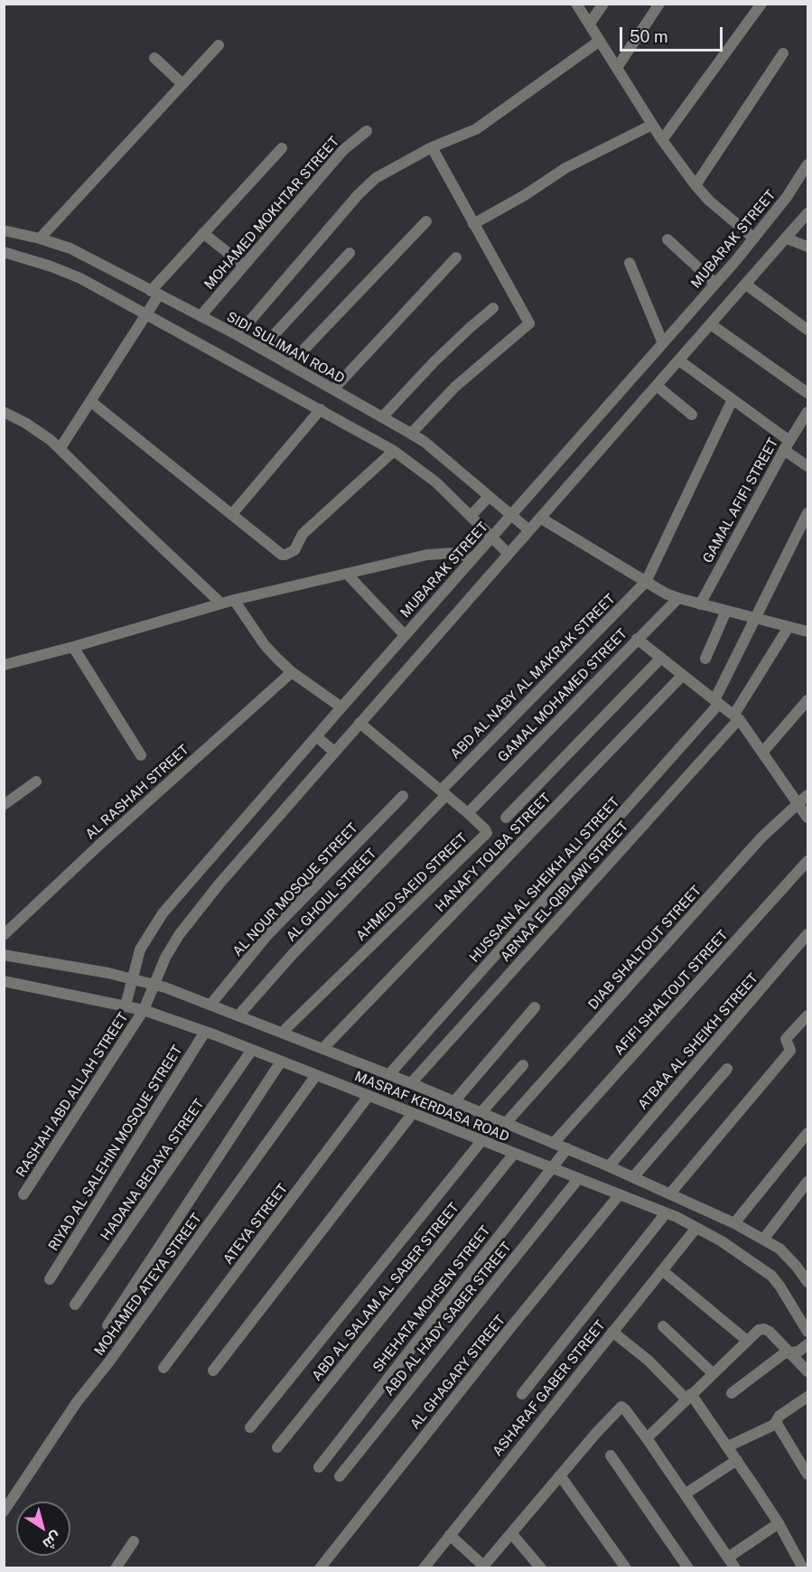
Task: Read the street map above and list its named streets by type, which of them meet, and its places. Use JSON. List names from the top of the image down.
{
  "streets": {
    "street": [
      "MOHAMED MOKHTAR STREET",
      "MUBARAK STREET",
      "SIDI SULIMAN ROAD",
      "GAMAL AFIFI STREET",
      "ABD AL NABY AL MAKRAK STREET",
      "GAMAL MOHAMED STREET",
      "AL RASHAH STREET",
      "HANAFY TOLBA STREET",
      "HUSSAIN AL SHEIKH ALI STREET",
      "AHMED SAEID STREET",
      "AL NOUR MOSQUE STREET",
      "ABNAA EL-QIBLAWI STREET",
      "AL GHOUL STREET",
      "DIAB SHALTOUT STREET",
      "AFIFI SHALTOUT STREET",
      "ATBAA AL SHEIKH STREET",
      "RASHAH ABD ALLAH STREET",
      "MASRAF KERDASA ROAD",
      "RIYAD AL SALEHIN MOSQUE STREET",
      "HADANA BEDAYA STREET",
      "ATEYA STREET",
      "MOHAMED ATEYA STREET",
      "ABD AL SALAM AL SABER STREET",
      "SHEHATA MOHSEN STREET",
      "ABD AL HADY SABER STREET",
      "AL GHAGARY STREET",
      "ASHARAF GABER STREET"
    ]
  },
  "crossings": [
    ["MOHAMED MOKHTAR STREET", "SIDI SULIMAN ROAD"],
    ["MUBARAK STREET", "SIDI SULIMAN ROAD"],
    ["MUBARAK STREET", "MASRAF KERDASA ROAD"],
    ["ABD AL NABY AL MAKRAK STREET", "AHMED SAEID STREET"],
    ["ABD AL NABY AL MAKRAK STREET", "AL GHOUL STREET"],
    ["GAMAL MOHAMED STREET", "AHMED SAEID STREET"],
    ["HANAFY TOLBA STREET", "MASRAF KERDASA ROAD"],
    ["HUSSAIN AL SHEIKH ALI STREET", "MASRAF KERDASA ROAD"],
    ["AHMED SAEID STREET", "AL GHOUL STREET"],
    ["AHMED SAEID STREET", "MASRAF KERDASA ROAD"],
    ["AL NOUR MOSQUE STREET", "MASRAF KERDASA ROAD"],
    ["ABNAA EL-QIBLAWI STREET", "MASRAF KERDASA ROAD"],
    ["AL GHOUL STREET", "MASRAF KERDASA ROAD"],
    ["DIAB SHALTOUT STREET", "MASRAF KERDASA ROAD"],
    ["AFIFI SHALTOUT STREET", "MASRAF KERDASA ROAD"],
    ["ATBAA AL SHEIKH STREET", "MASRAF KERDASA ROAD"],
    ["RASHAH ABD ALLAH STREET", "MASRAF KERDASA ROAD"],
    ["MASRAF KERDASA ROAD", "RIYAD AL SALEHIN MOSQUE STREET"],
    ["MASRAF KERDASA ROAD", "HADANA BEDAYA STREET"],
    ["MASRAF KERDASA ROAD", "ATEYA STREET"],
    ["MASRAF KERDASA ROAD", "MOHAMED ATEYA STREET"],
    ["MASRAF KERDASA ROAD", "ABD AL SALAM AL SABER STREET"],
    ["MASRAF KERDASA ROAD", "SHEHATA MOHSEN STREET"],
    ["MASRAF KERDASA ROAD", "ABD AL HADY SABER STREET"],
    ["MASRAF KERDASA ROAD", "AL GHAGARY STREET"],
    ["MASRAF KERDASA ROAD", "ASHARAF GABER STREET"]
  ],
  "scale_bar": "50 m",
  "north": "bottom right"
}
